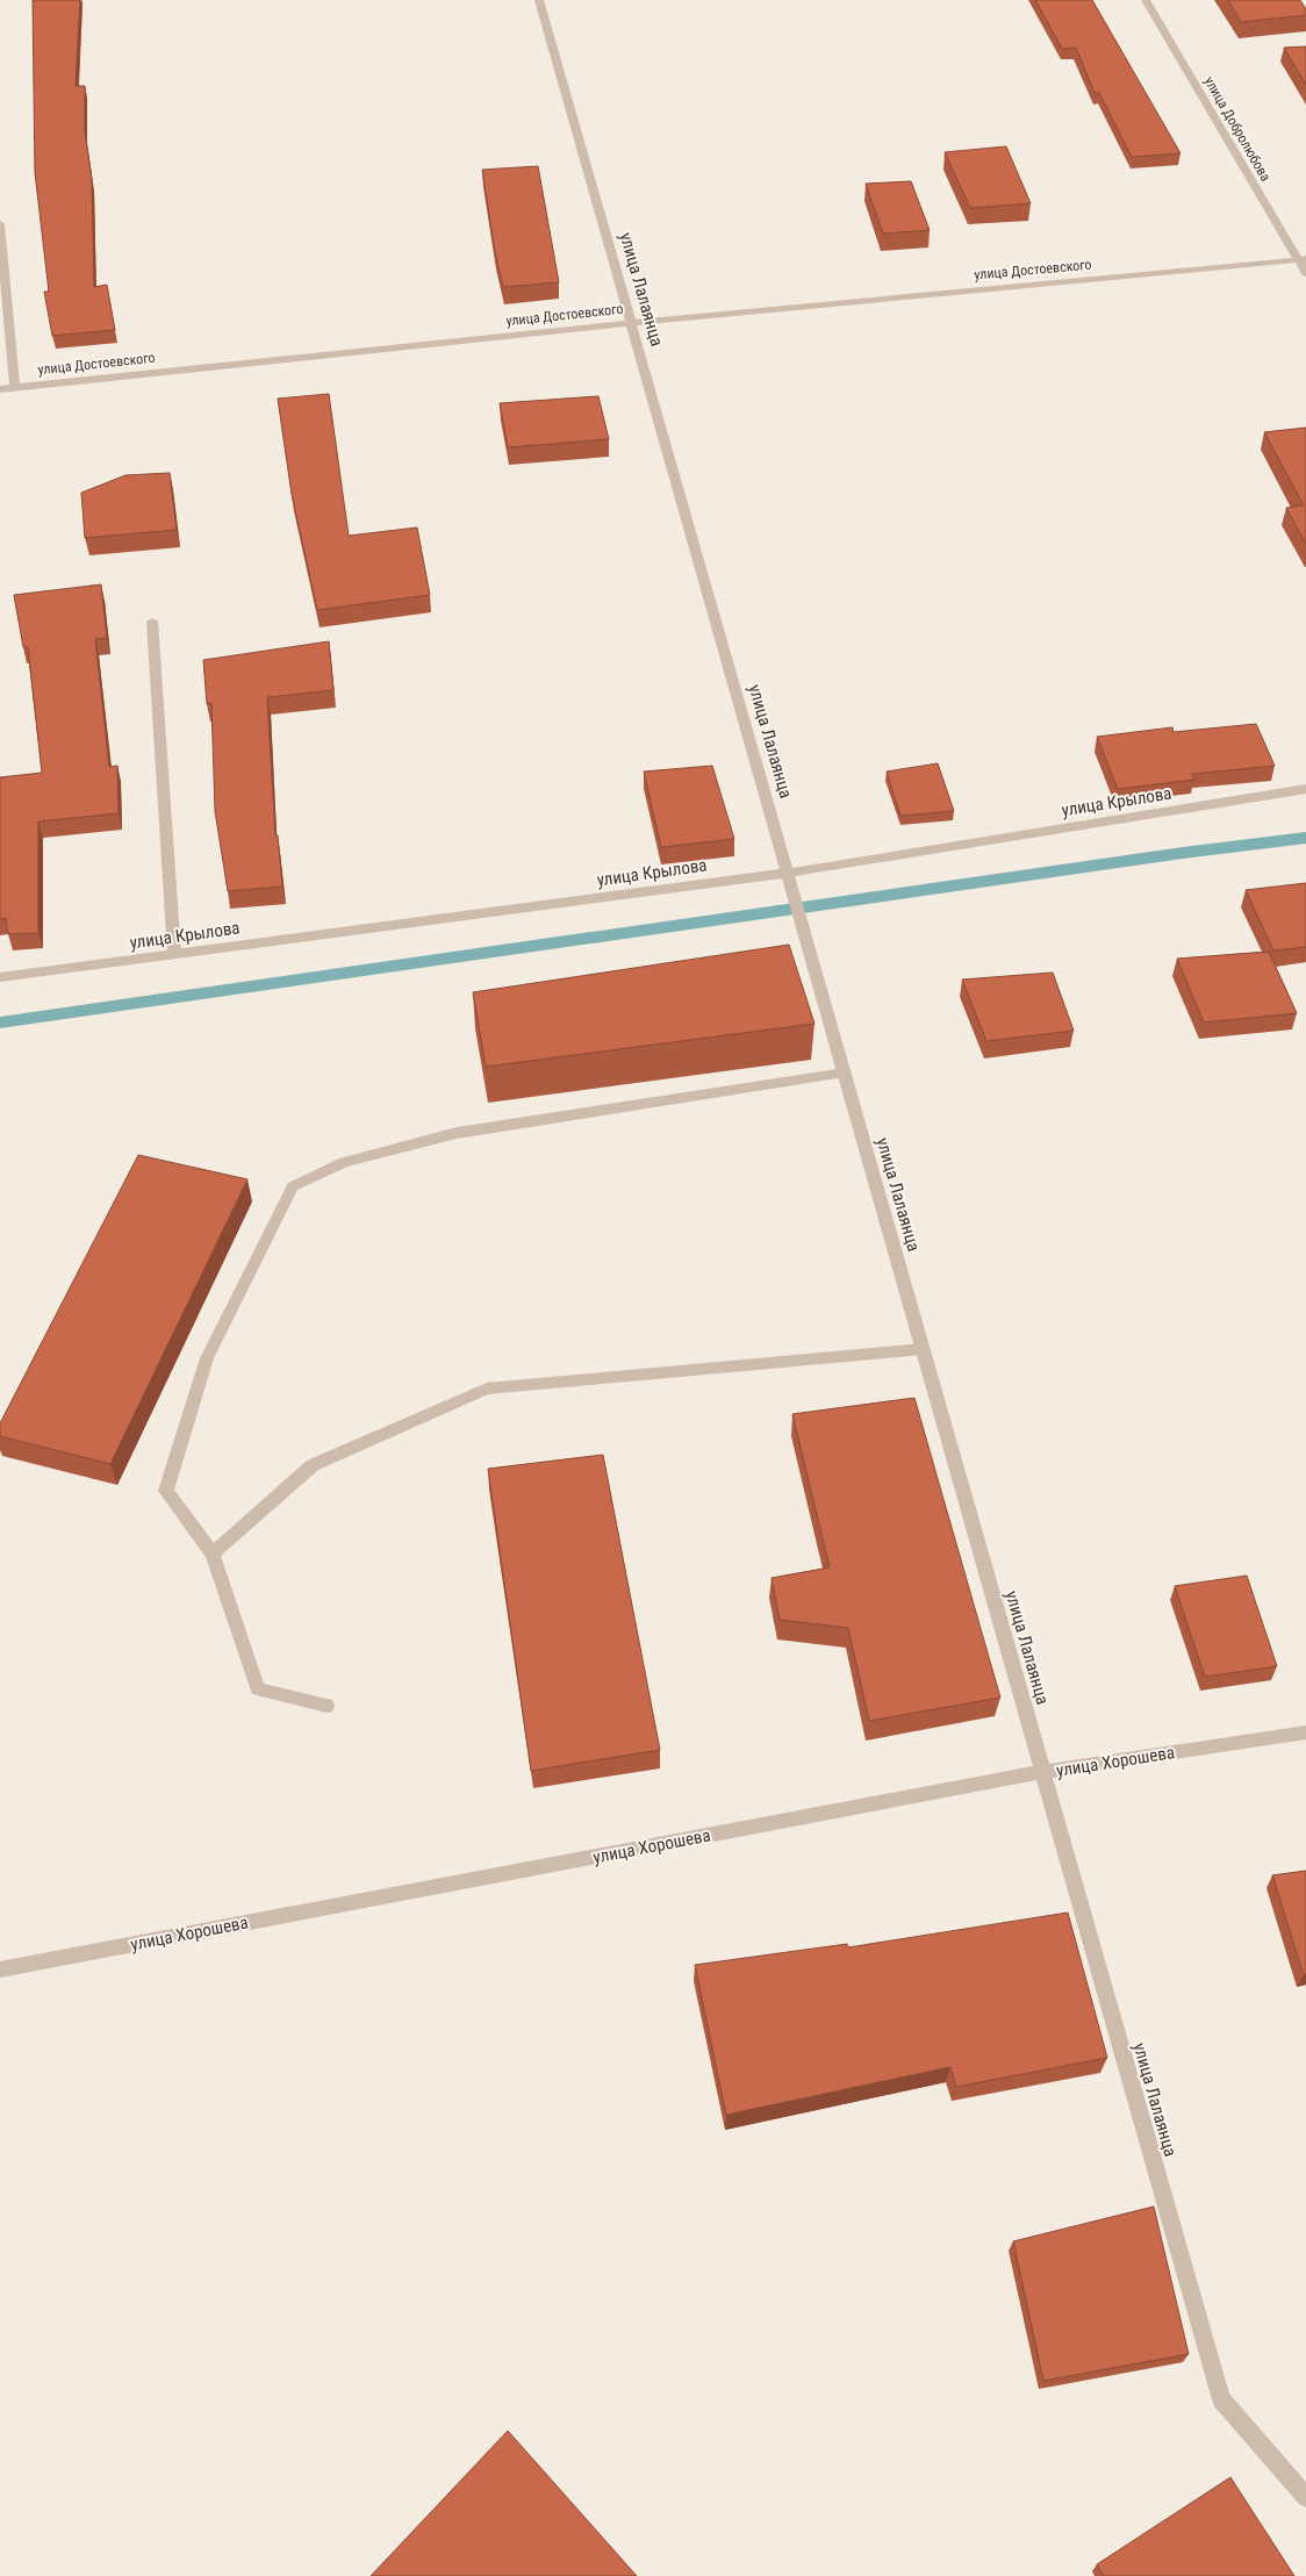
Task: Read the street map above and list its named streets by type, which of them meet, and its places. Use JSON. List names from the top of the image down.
{
  "streets": {
    "street": [
      "улица Добролюбова",
      "улица Достоевского",
      "улица Лалаянца",
      "улица Крылова",
      "улица Хорошева"
    ]
  },
  "crossings": [
    ["улица Добролюбова", "улица Достоевского"],
    ["улица Достоевского", "улица Лалаянца"],
    ["улица Лалаянца", "улица Крылова"],
    ["улица Лалаянца", "улица Хорошева"]
  ]
}
